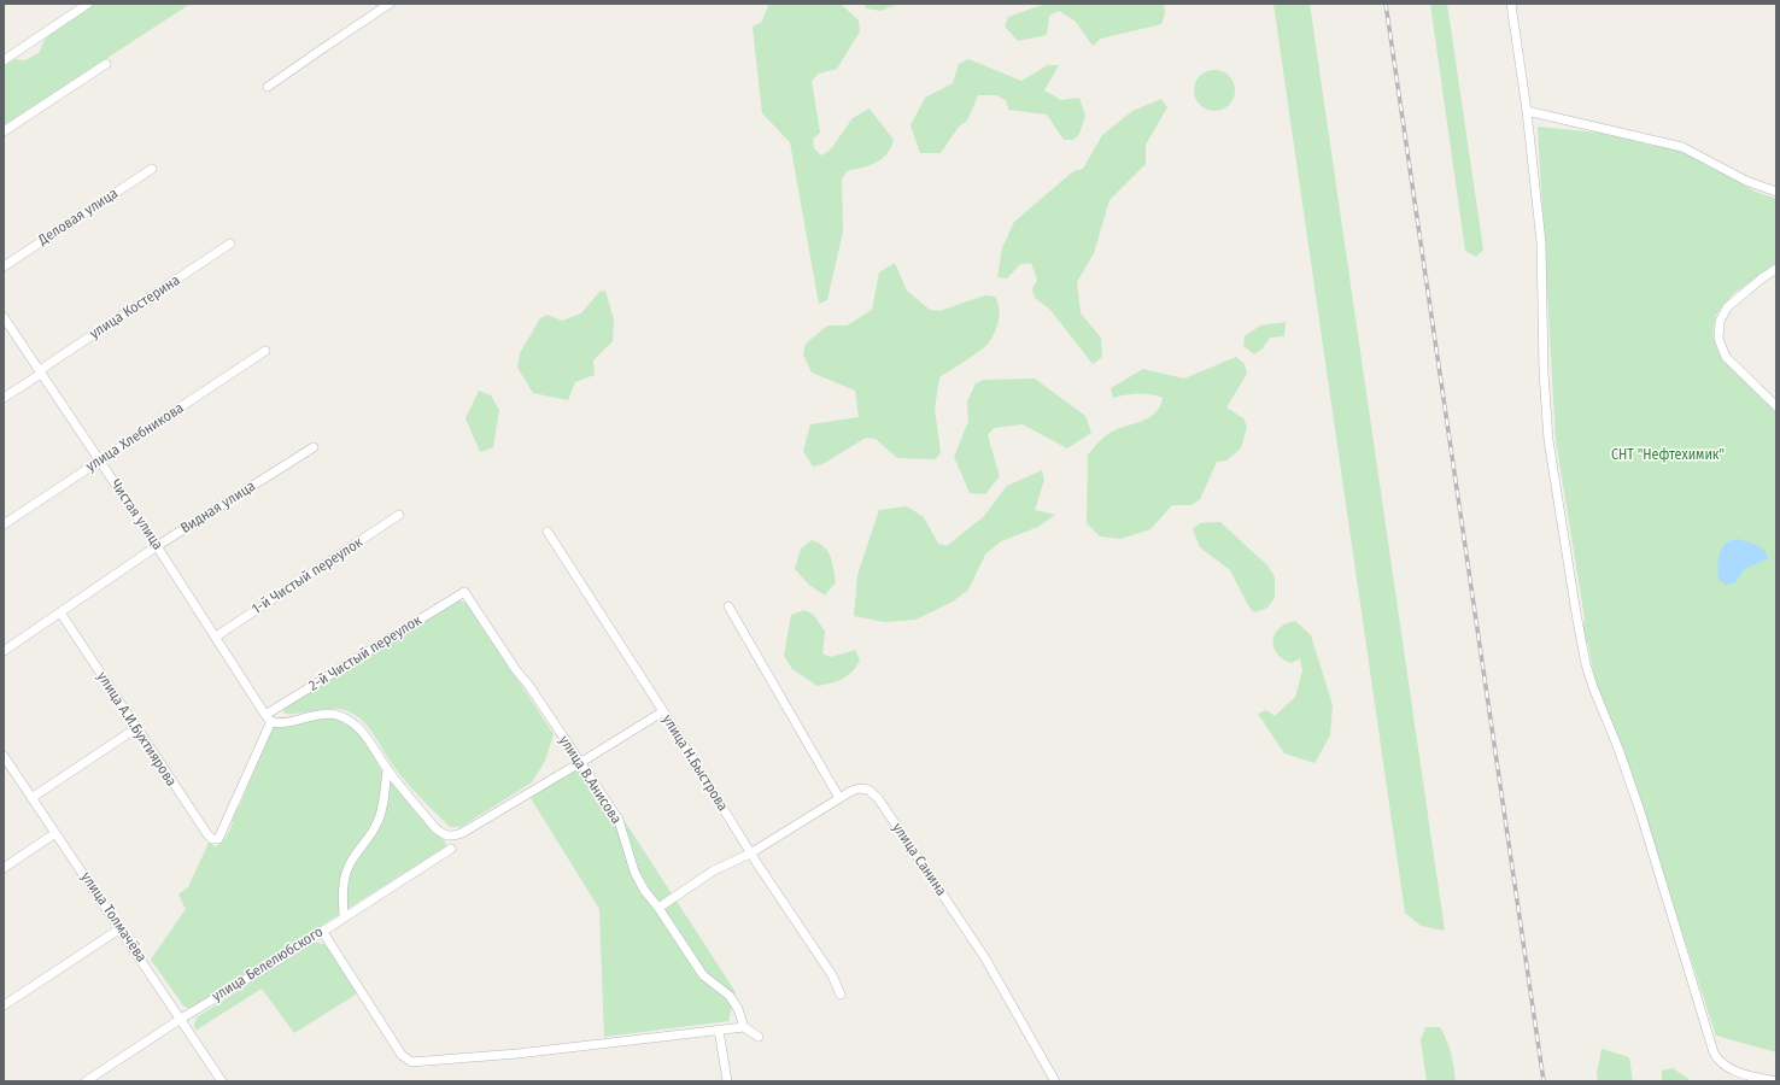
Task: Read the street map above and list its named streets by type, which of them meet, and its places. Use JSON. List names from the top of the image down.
{
  "streets": {
    "street": [
      "Деловая улица",
      "улица Костерина",
      "улица Хлебникова",
      "Видная улица",
      "Чистая улица",
      "1-й Чистый переулок",
      "2-й Чистый переулок",
      "улица А.И.Бухтиярова",
      "улица Н.Быстрова",
      "улица В.Анисова",
      "улица Санина",
      "улица Толмачёва",
      "улица Белелюбского"
    ]
  },
  "crossings": [
    ["улица Костерина", "Чистая улица"],
    ["улица Хлебникова", "Чистая улица"],
    ["Видная улица", "Чистая улица"],
    ["Видная улица", "улица А.И.Бухтиярова"],
    ["Чистая улица", "1-й Чистый переулок"],
    ["Чистая улица", "2-й Чистый переулок"],
    ["Чистая улица", "улица А.И.Бухтиярова"],
    ["2-й Чистый переулок", "улица А.И.Бухтиярова"],
    ["2-й Чистый переулок", "улица В.Анисова"],
    ["улица Н.Быстрова", "улица Санина"],
    ["улица В.Анисова", "улица Санина"],
    ["улица Толмачёва", "улица Белелюбского"]
  ],
  "parks": ["СНТ \"Нефтехимик\""]
}
